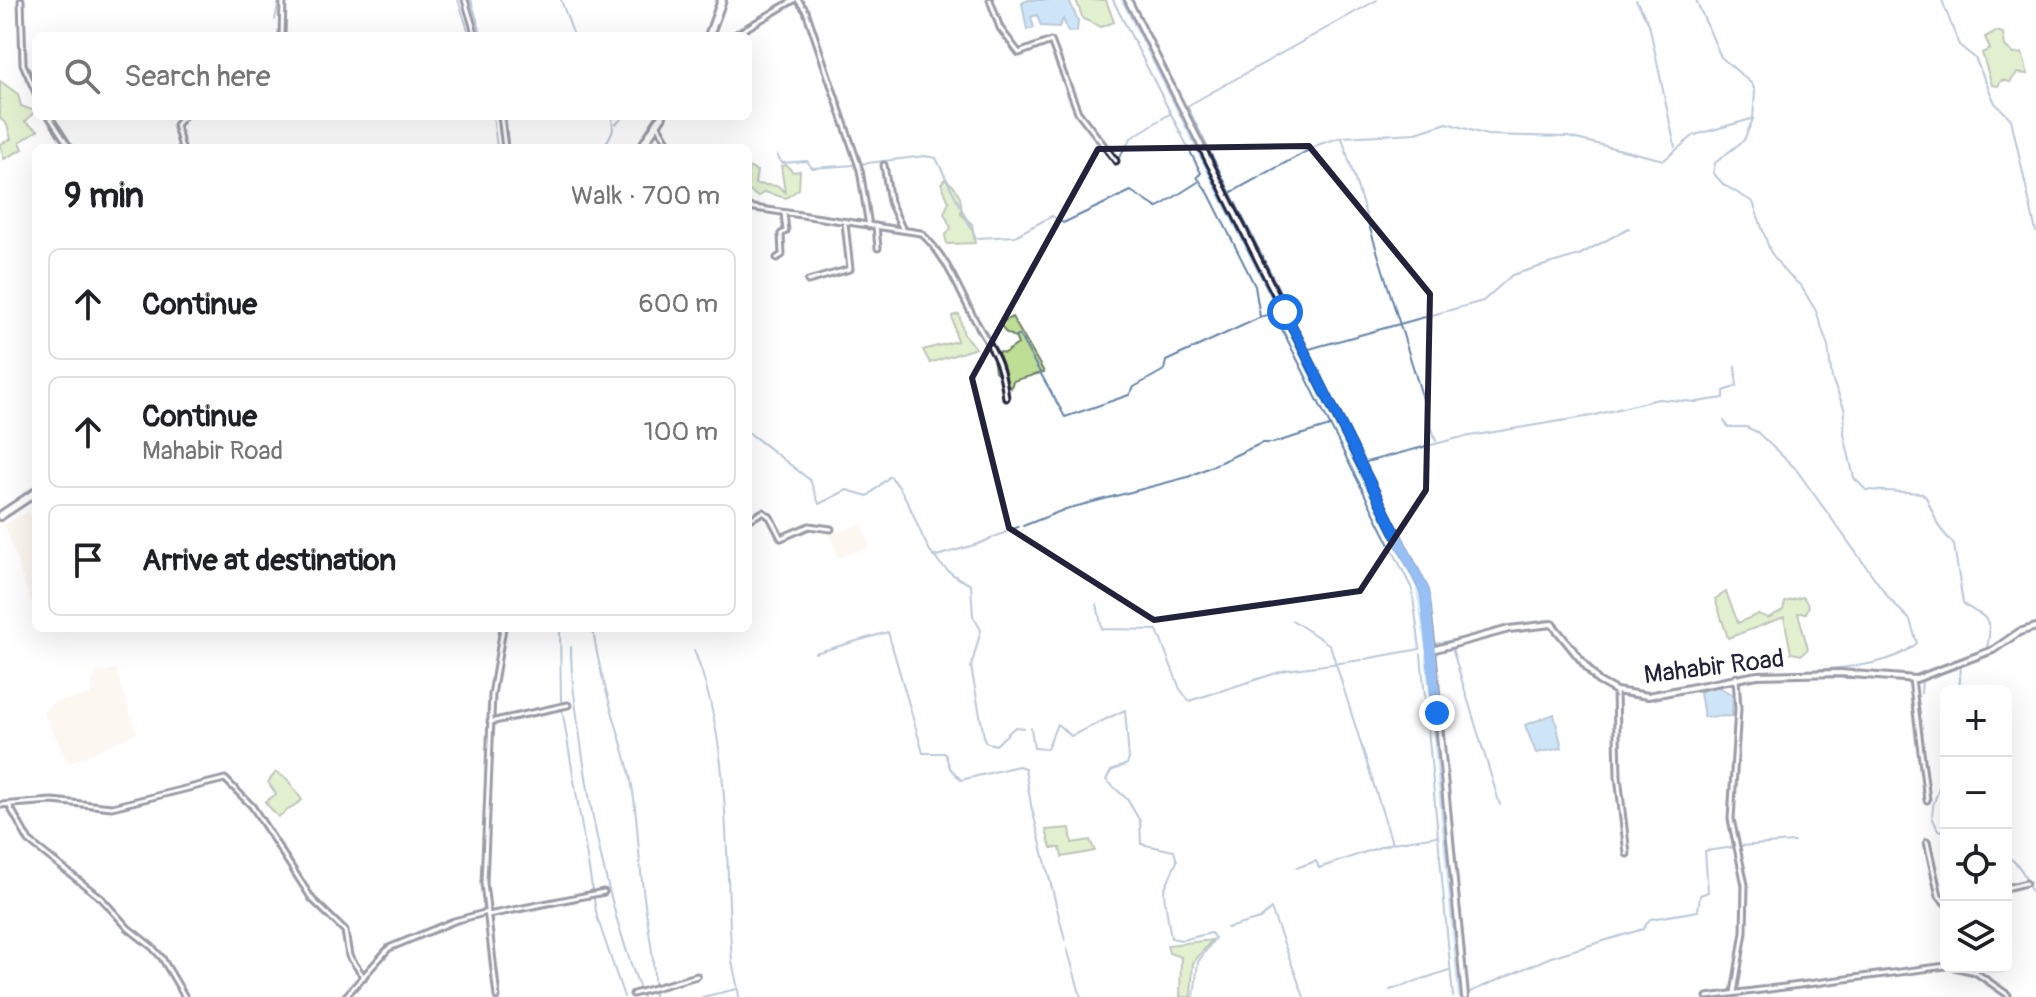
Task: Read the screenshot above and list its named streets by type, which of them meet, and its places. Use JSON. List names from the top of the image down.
{
  "streets": {
    "street": ["Mahabir Road"]
  },
  "page": {
    "search": "Search here",
    "heading": ["9 min", "Walk · 700 m"],
    "list": [
      ["Continue", "600 m"],
      ["Continue", "Mahabir Road", "100 m"],
      "Arrive at destination"
    ],
    "map_buttons": ["+", "−"]
  }
}
